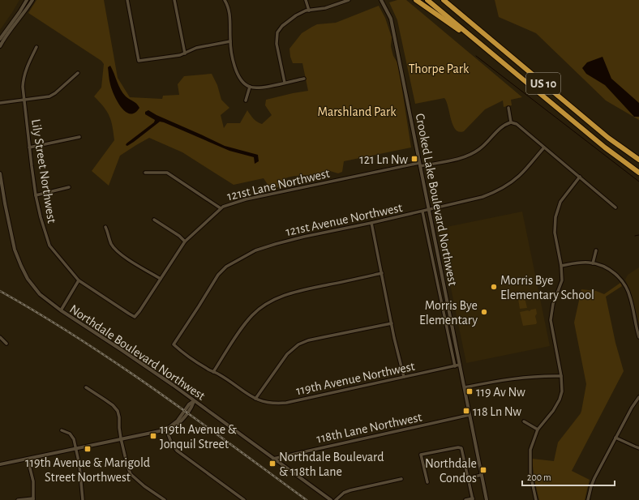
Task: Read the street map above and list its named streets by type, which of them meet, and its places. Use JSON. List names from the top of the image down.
{
  "streets": {
    "highway": ["US 10"],
    "street": [
      "Lily Street Northwest",
      "121st Lane Northwest",
      "Crooked Lake Boulevard Northwest",
      "121st Avenue Northwest",
      "Northdale Boulevard Northwest",
      "119th Avenue Northwest",
      "118th Lane Northwest"
    ]
  },
  "crossings": [
    ["Lily Street Northwest", "121st Lane Northwest"],
    ["121st Lane Northwest", "Crooked Lake Boulevard Northwest"],
    ["Crooked Lake Boulevard Northwest", "121st Avenue Northwest"],
    ["Crooked Lake Boulevard Northwest", "119th Avenue Northwest"],
    ["Crooked Lake Boulevard Northwest", "118th Lane Northwest"],
    ["121st Avenue Northwest", "119th Avenue Northwest"],
    ["Northdale Boulevard Northwest", "118th Lane Northwest"]
  ],
  "parks": ["Thorpe Park", "Marshland Park"],
  "places": {
    "transit": [
      "121 Ln Nw",
      "119 Av Nw",
      "118 Ln Nw",
      "119th Avenue & Jonquil Street",
      "119th Avenue & Marigold Street Northwest",
      "Northdale Boulevard & 118th Lane",
      "Northdale Condos"
    ],
    "other": ["Morris Bye Elementary School", "Morris Bye Elementary"]
  },
  "scale_bar": "200 m"
}
